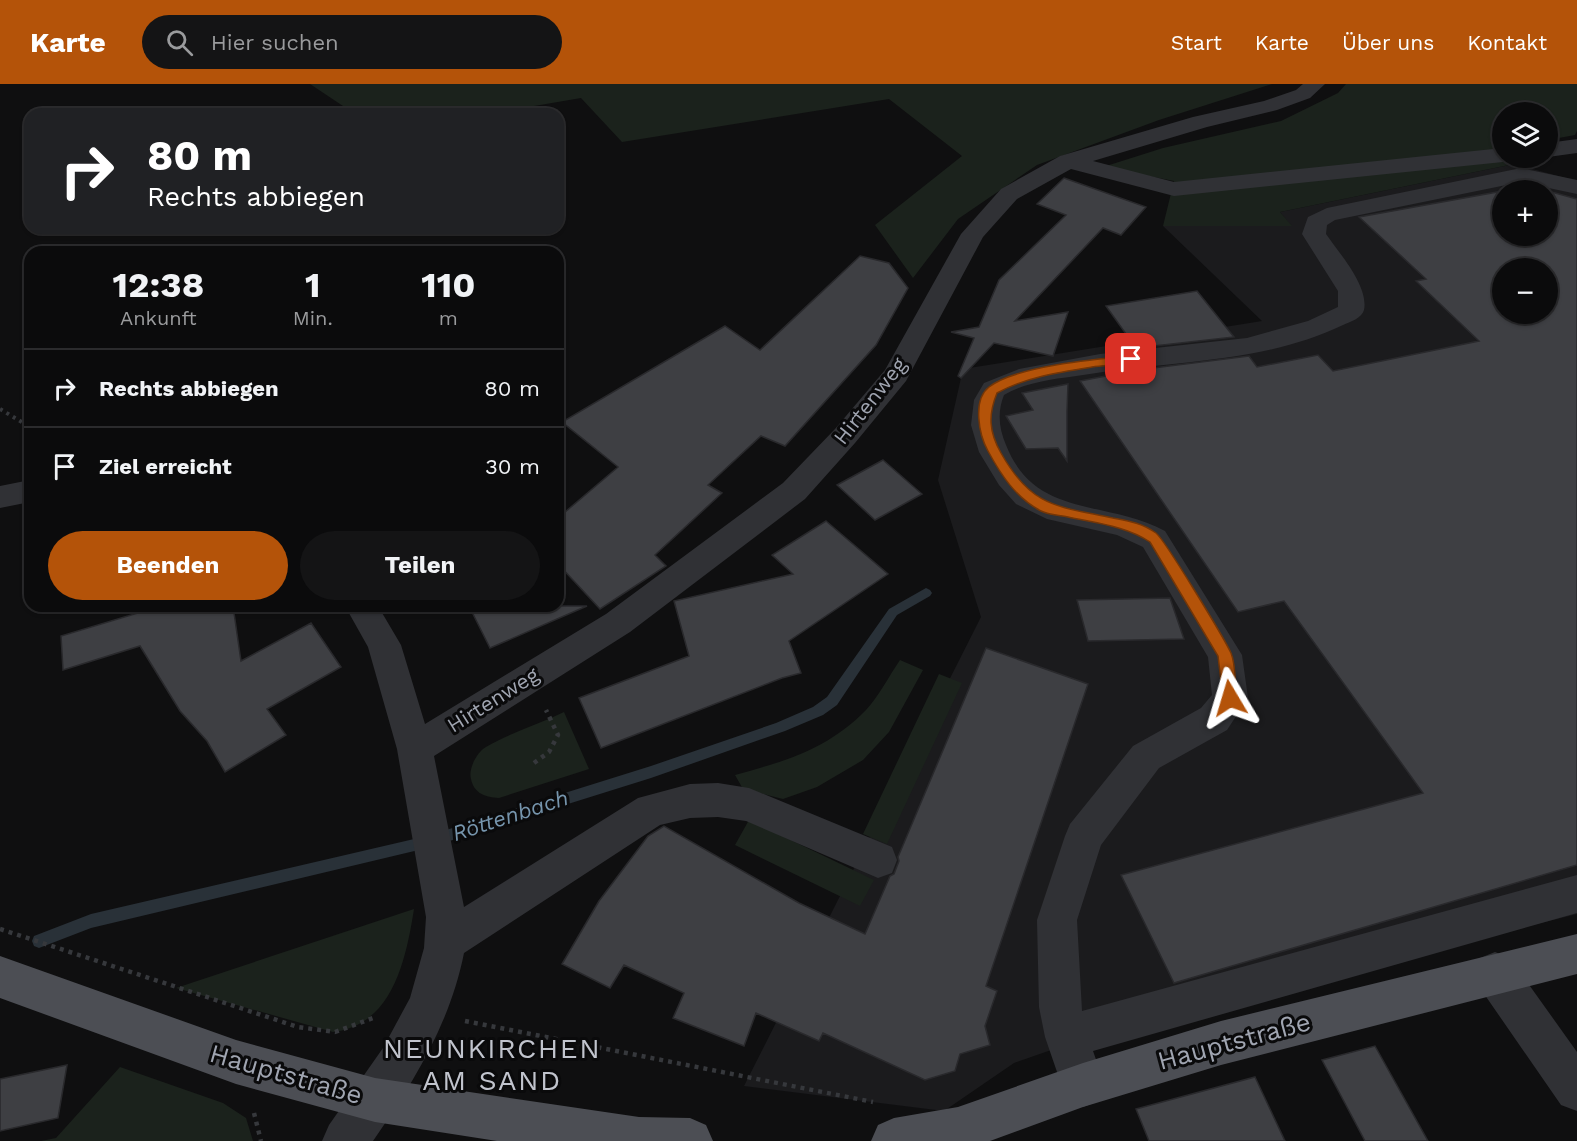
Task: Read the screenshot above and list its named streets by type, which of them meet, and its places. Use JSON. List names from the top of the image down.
{
  "streets": {
    "main road": ["Hauptstraße"],
    "street": ["Hirtenweg"]
  },
  "districts": ["NEUNKIRCHEN AM SAND"],
  "water": ["Röttenbach"],
  "page": {
    "header": "Karte",
    "search": "Hier suchen",
    "nav": [
      "Start",
      "Karte",
      "Über uns",
      "Kontakt"
    ],
    "map_buttons": ["+", "−"],
    "turn": ["80 m", "Rechts abbiegen"],
    "eta": [
      "12:38",
      "Ankunft",
      "1",
      "Min.",
      "110",
      "m"
    ],
    "list": [
      {
        "name": "Rechts abbiegen",
        "value": "80 m"
      },
      {
        "name": "Ziel erreicht",
        "value": "30 m"
      }
    ],
    "buttons": ["Beenden", "Teilen"]
  }
}
